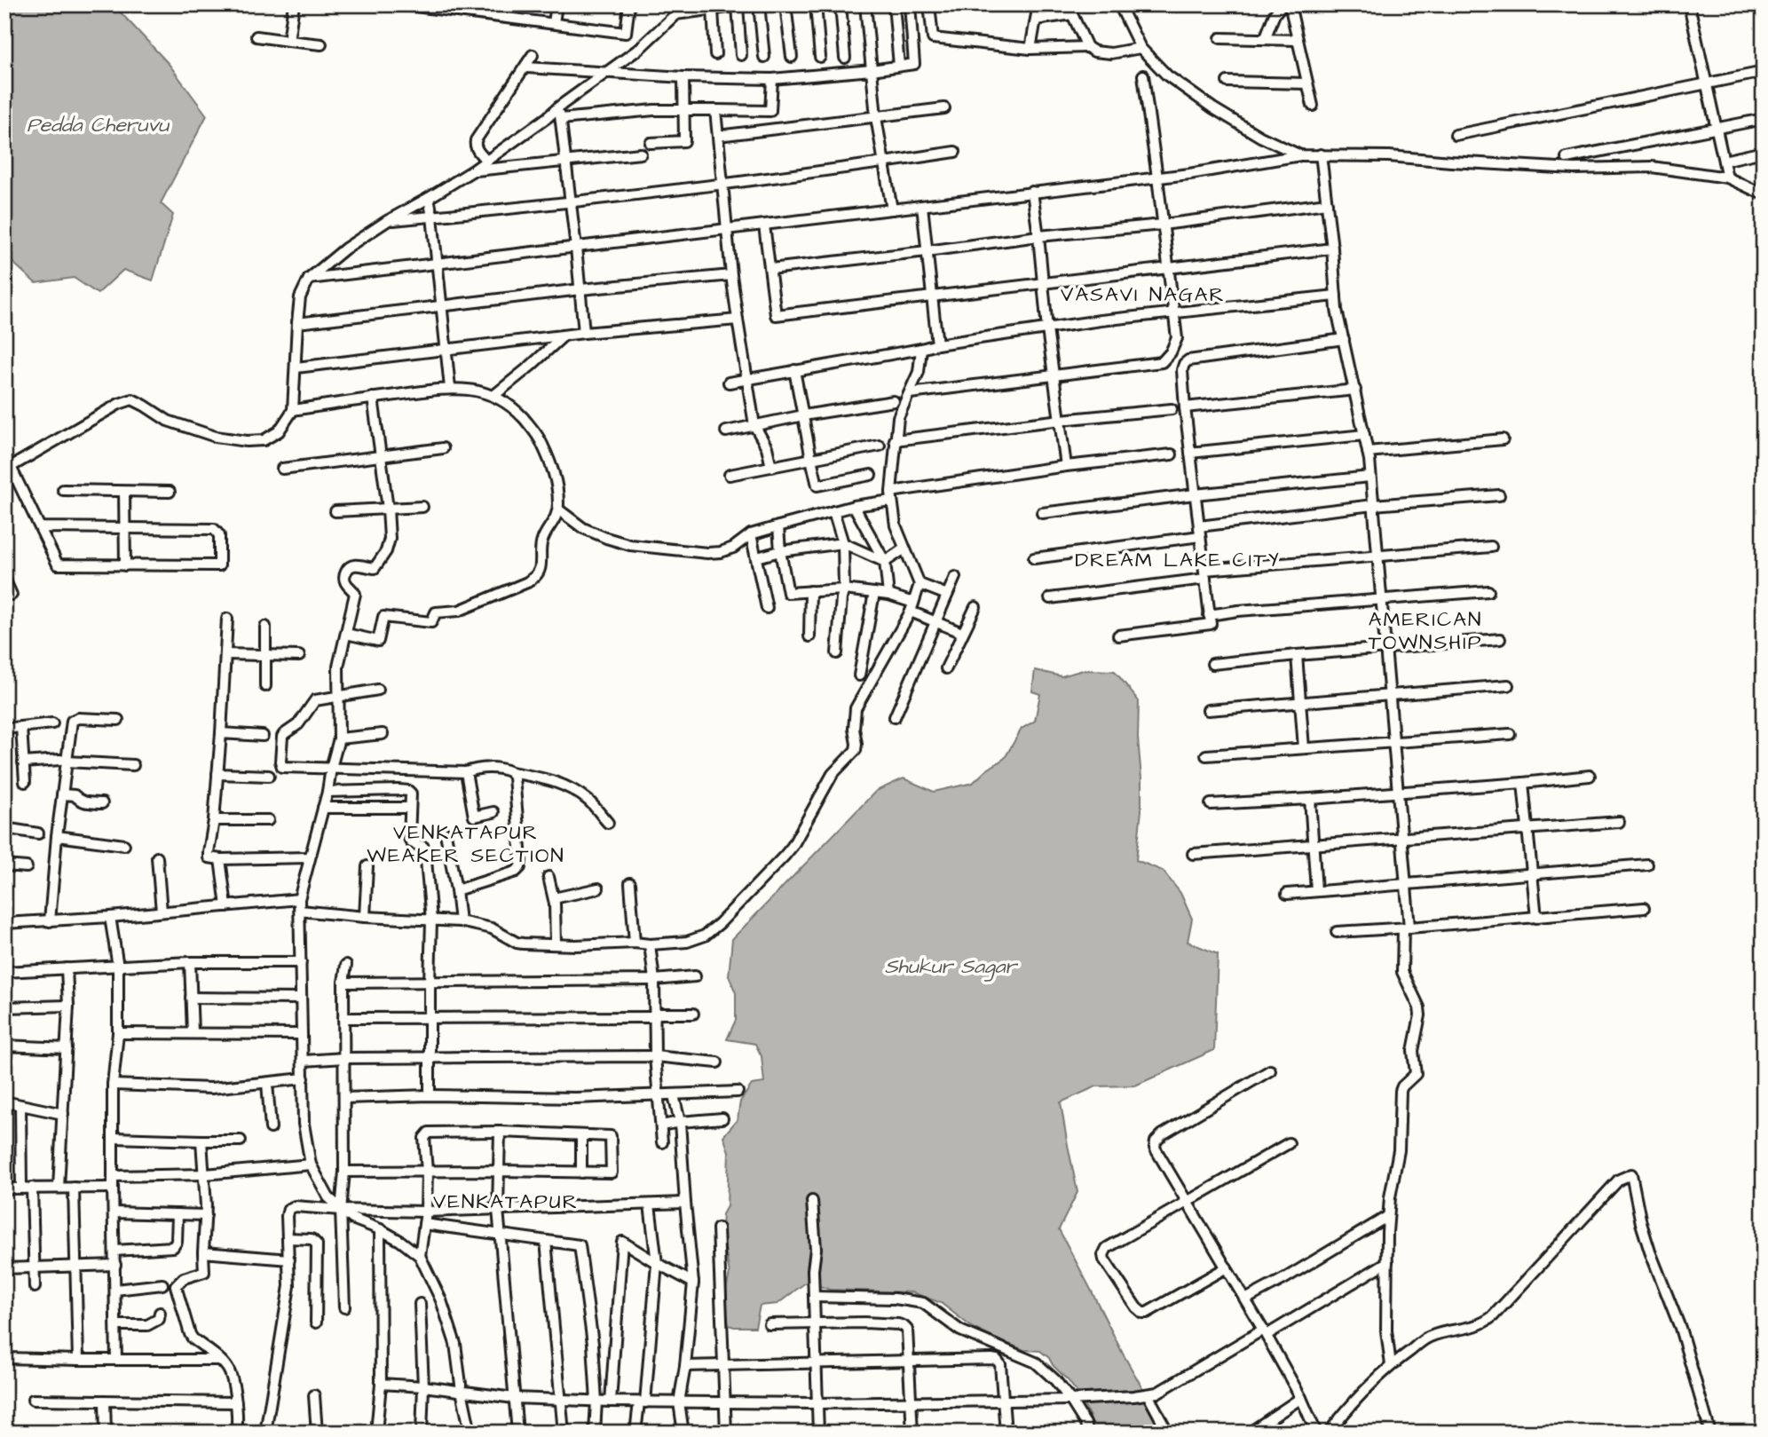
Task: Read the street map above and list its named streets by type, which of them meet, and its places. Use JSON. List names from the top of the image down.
{
  "districts": [
    "VASAVI NAGAR",
    "DREAM LAKE CITY",
    "AMERICAN TOWNSHIP",
    "VENKATAPUR WEAKER SECTION",
    "VENKATAPUR"
  ],
  "water": ["Pedda Cheruvu", "Shukur Sagar"]
}
